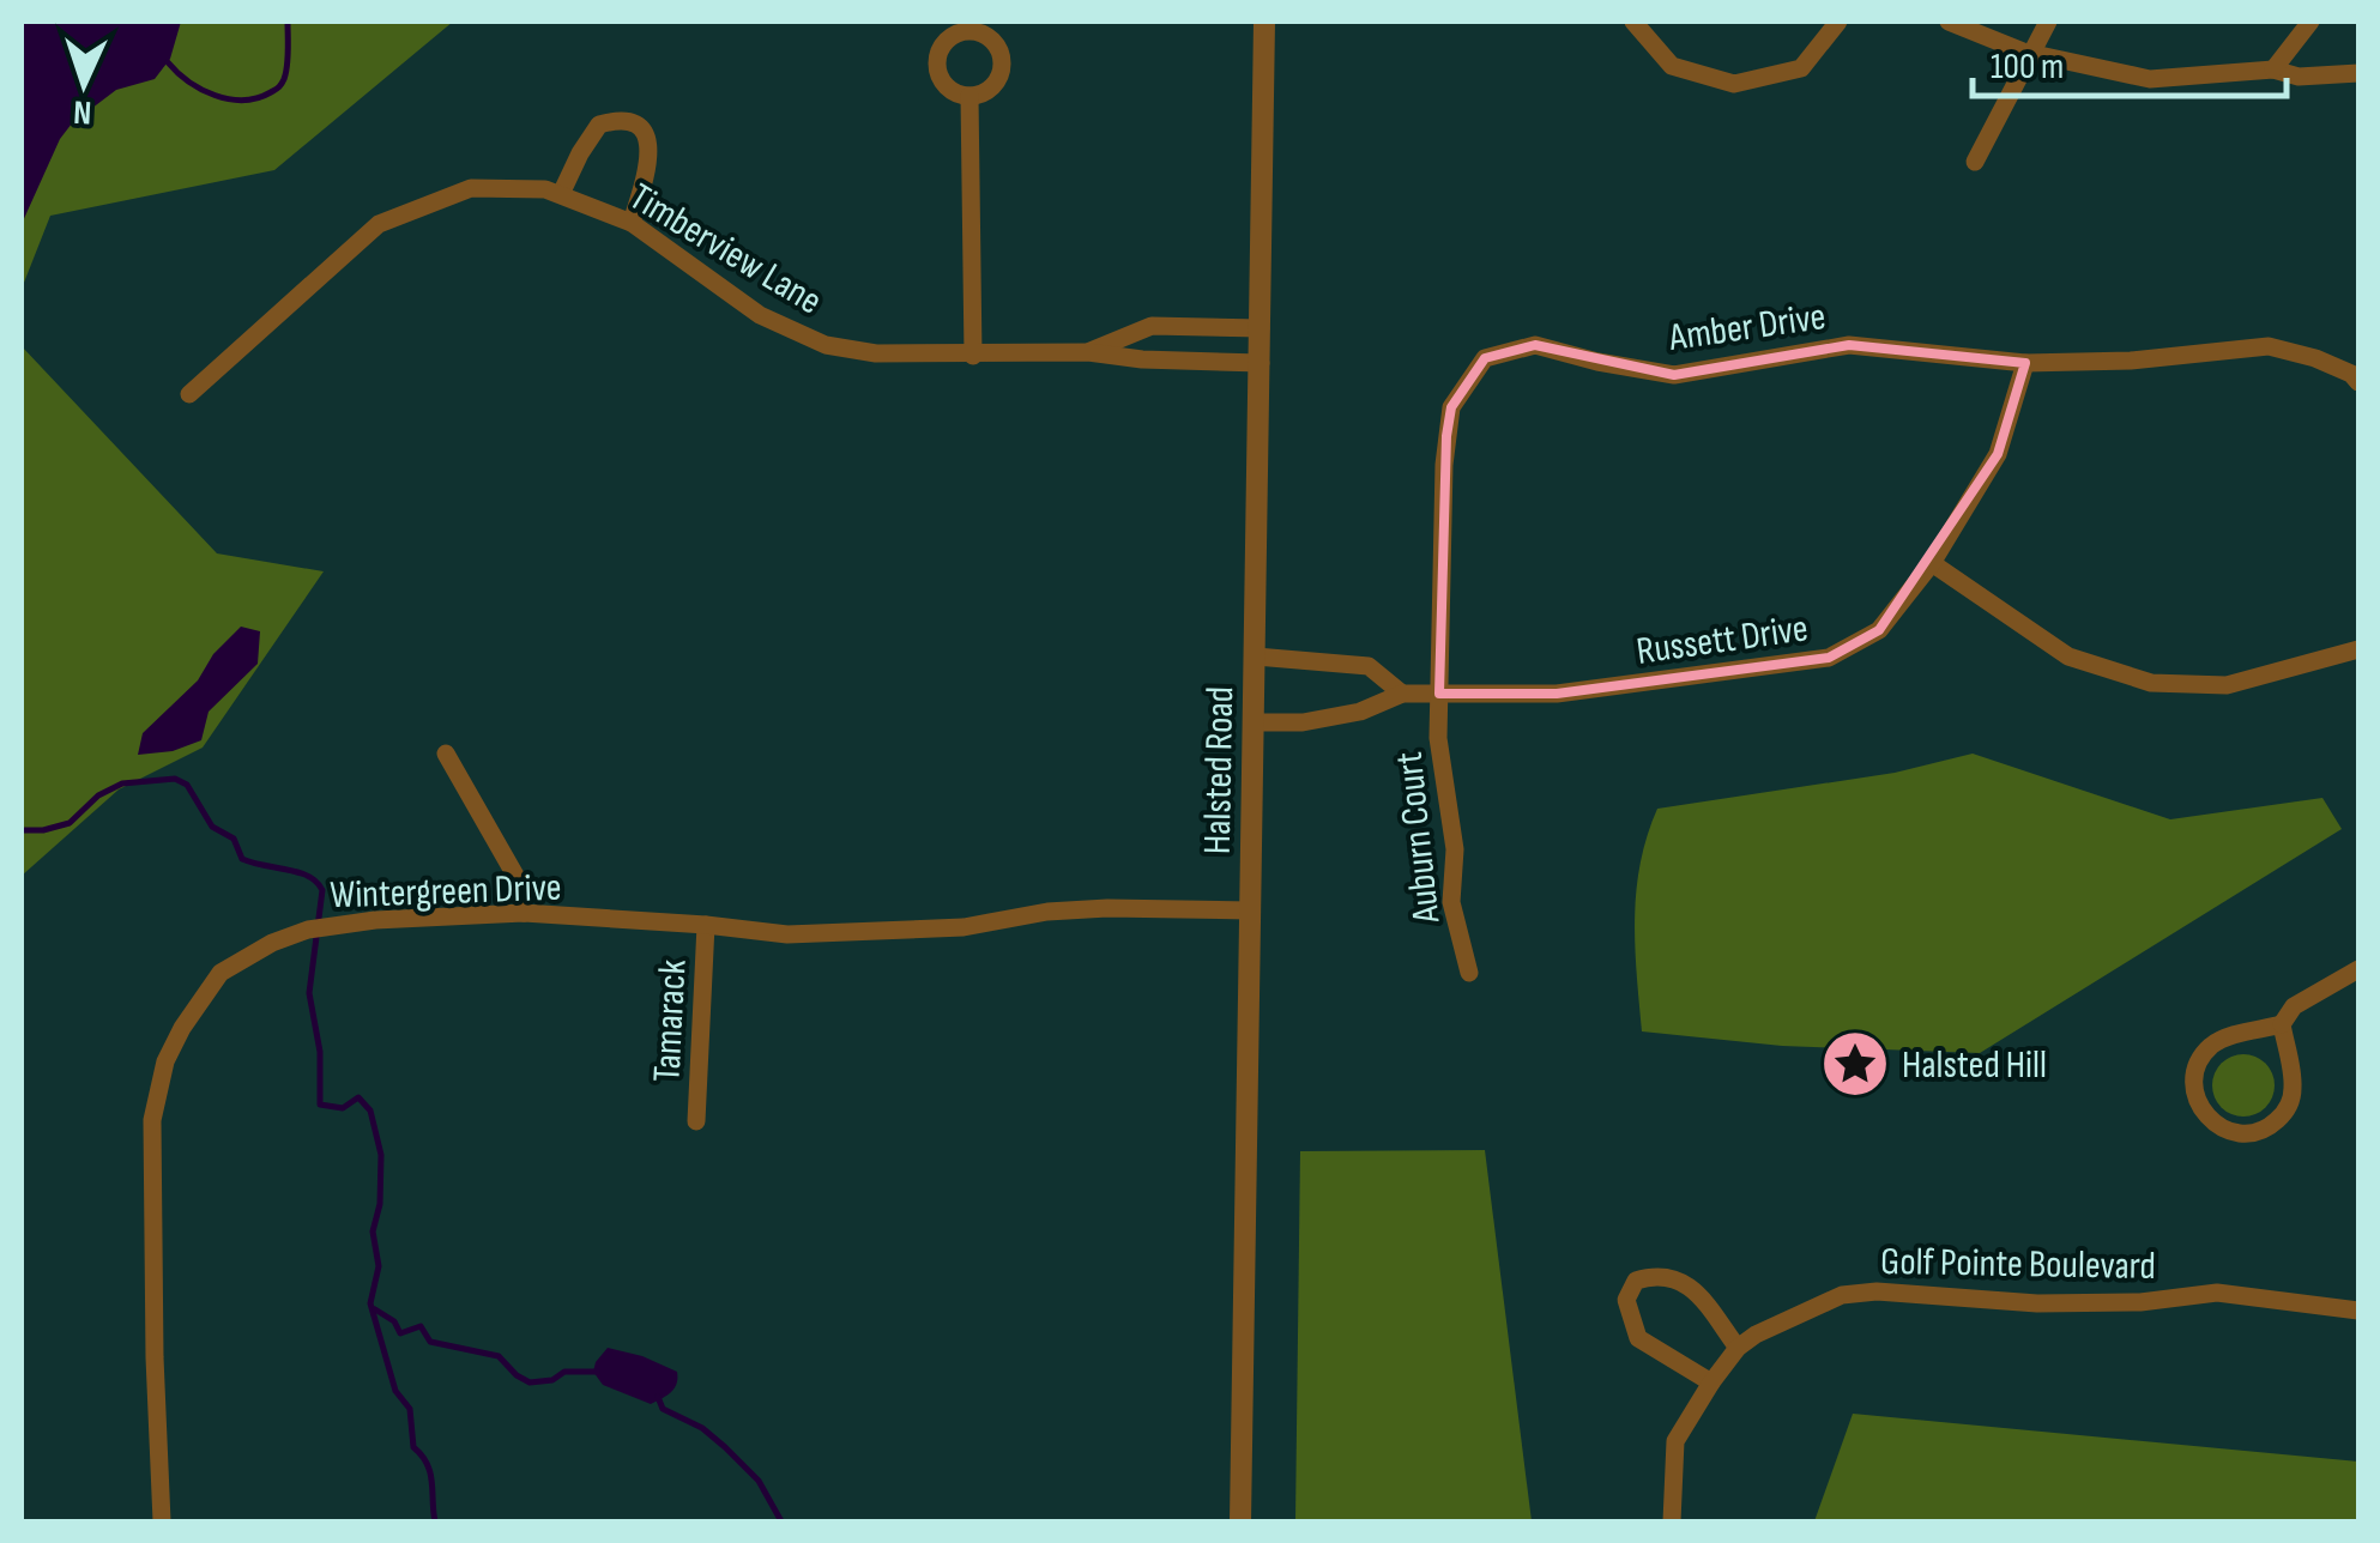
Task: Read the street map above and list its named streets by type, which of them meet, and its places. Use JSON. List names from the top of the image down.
{
  "streets": {
    "street": [
      "Timberview Lane",
      "Amber Drive",
      "Russett Drive",
      "Halsted Road",
      "Auburn Court",
      "Wintergreen Drive",
      "Tamarack",
      "Golf Pointe Boulevard"
    ]
  },
  "crossings": [
    ["Timberview Lane", "Halsted Road"],
    ["Amber Drive", "Russett Drive"],
    ["Amber Drive", "Auburn Court"],
    ["Russett Drive", "Halsted Road"],
    ["Russett Drive", "Auburn Court"],
    ["Halsted Road", "Wintergreen Drive"],
    ["Wintergreen Drive", "Tamarack"]
  ],
  "places": {
    "place": ["Halsted Hill"]
  },
  "scale_bar": "100 m",
  "north": "bottom"
}
